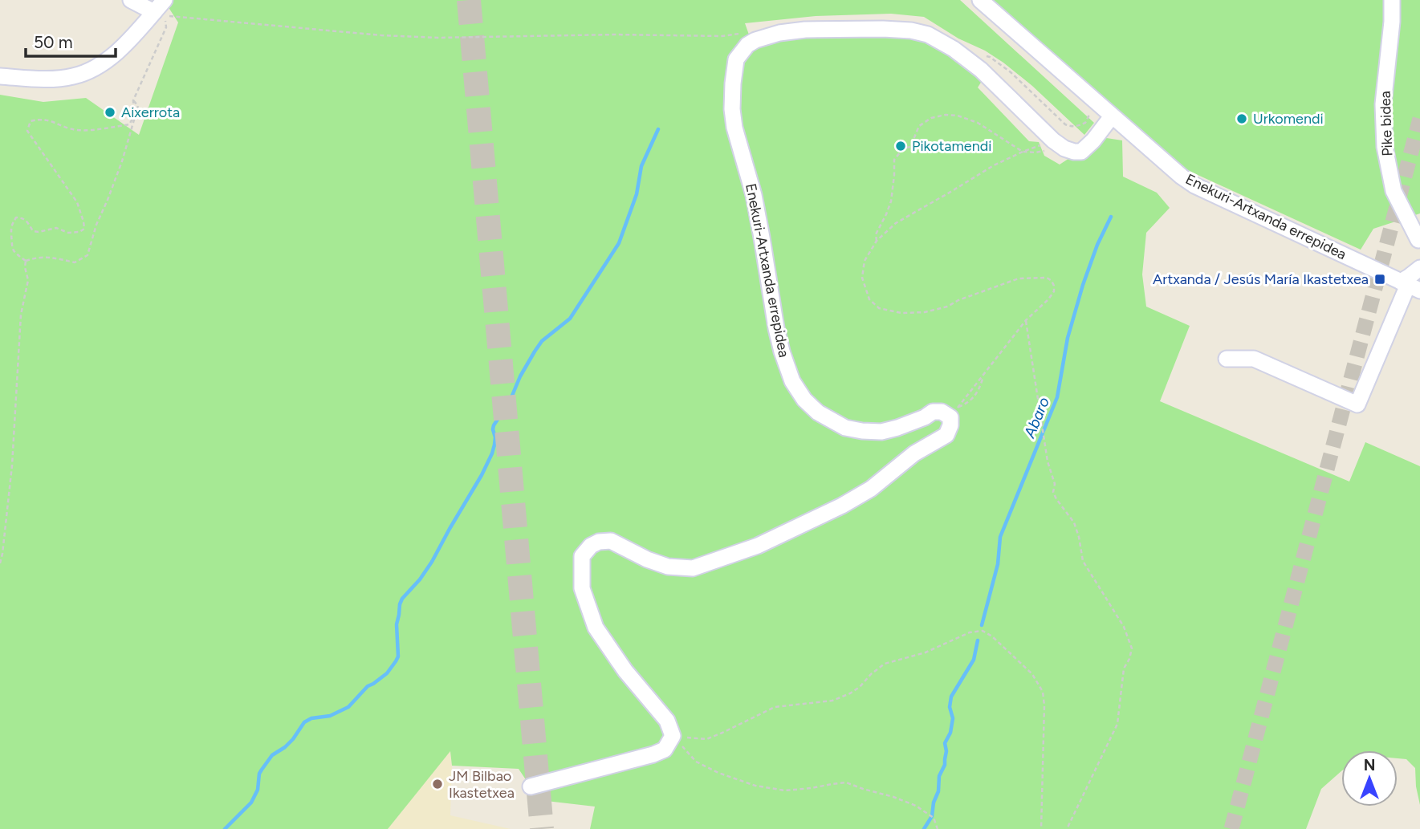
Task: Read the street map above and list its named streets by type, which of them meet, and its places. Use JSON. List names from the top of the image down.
{
  "streets": {
    "street": ["Pike bidea", "Enekuri-Artxanda errepidea"]
  },
  "water": ["Abaro"],
  "places": {
    "other": [
      "Aixerrota",
      "Urkomendi",
      "Pikotamendi",
      "JM Bilbao Ikastetxea"
    ],
    "transit": ["Artxanda / Jesús María Ikastetxea"]
  },
  "scale_bar": "50 m",
  "north": "top"
}
